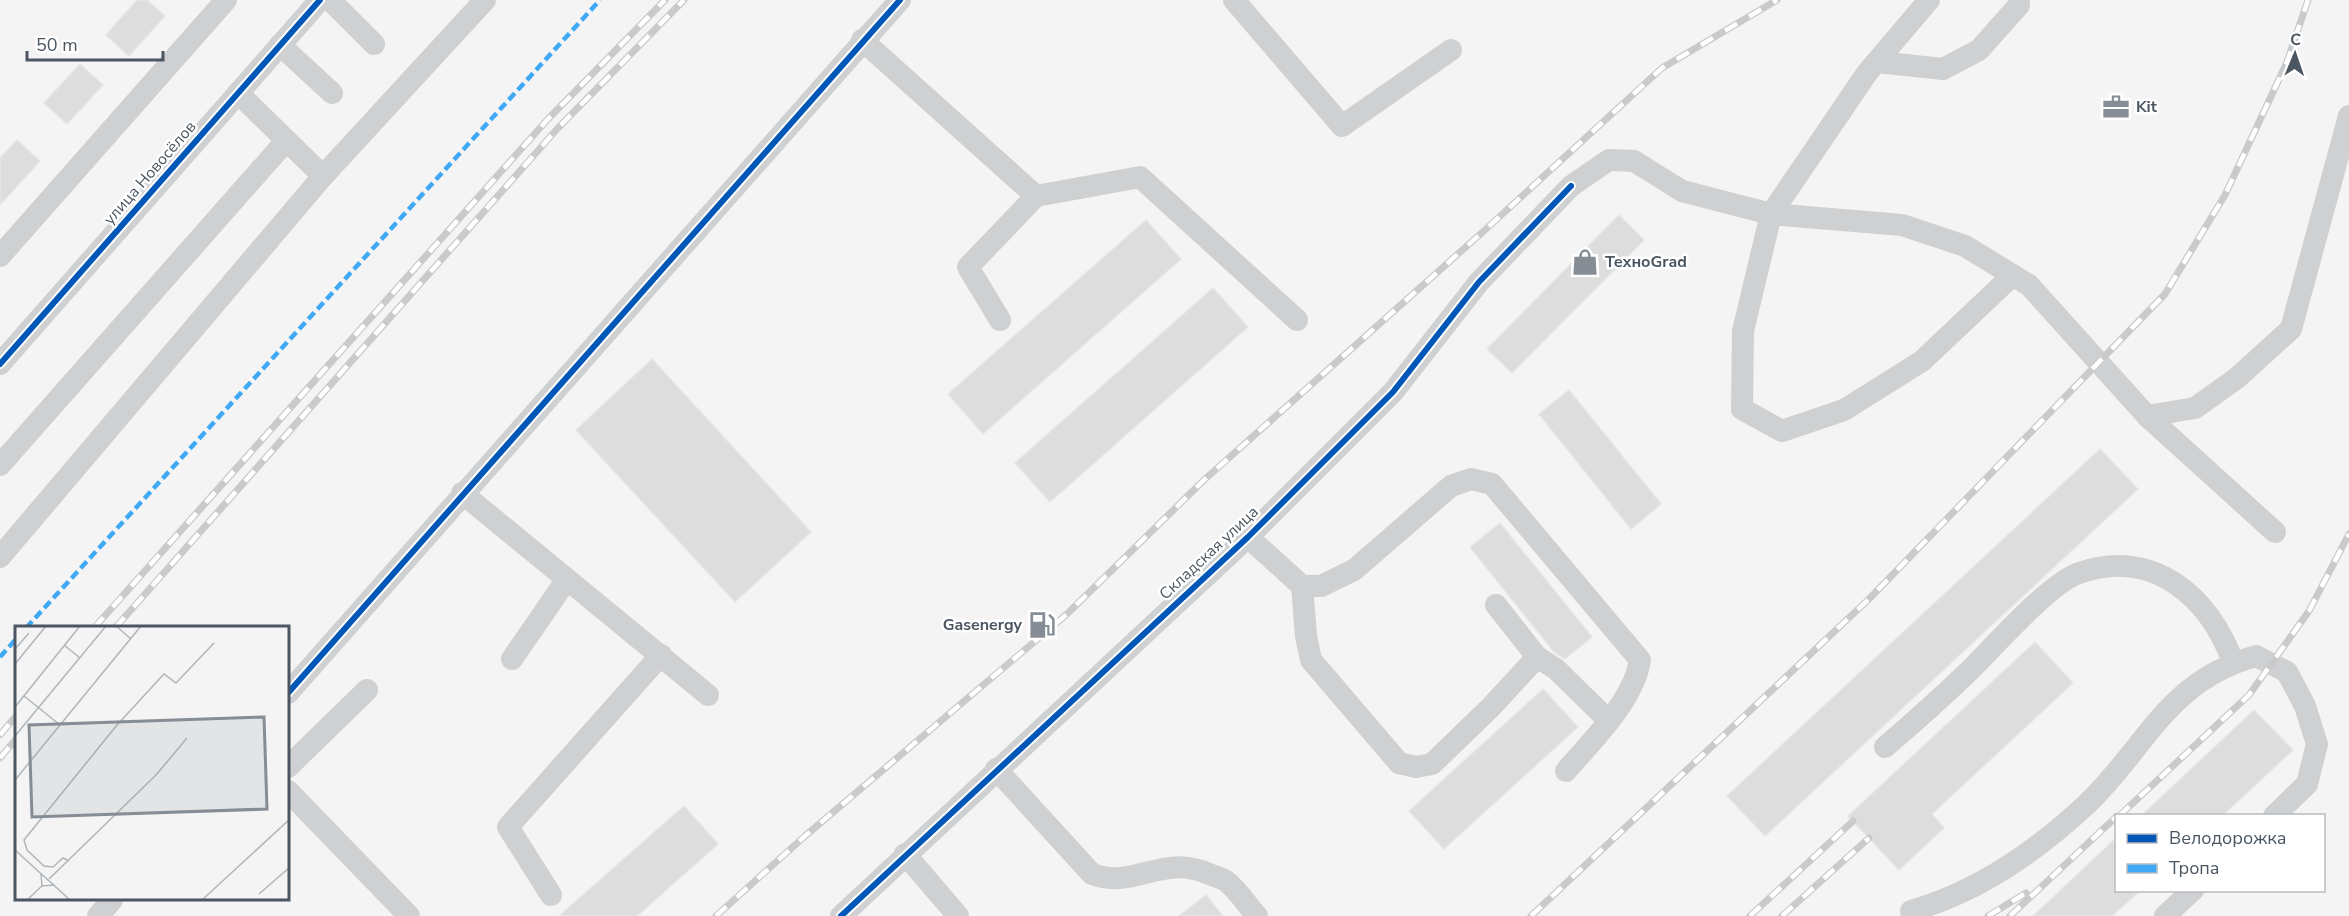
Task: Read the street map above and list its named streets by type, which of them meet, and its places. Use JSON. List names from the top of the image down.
{
  "streets": {
    "street": ["улица Новосёлов", "Складская улица"]
  },
  "places": {
    "office": ["Kit"],
    "shop": ["ТехноGrad"],
    "fuel station": ["Gasenergy"]
  },
  "legend": ["Велодорожка", "Тропа"],
  "scale_bar": "50 m",
  "north": "top"
}
